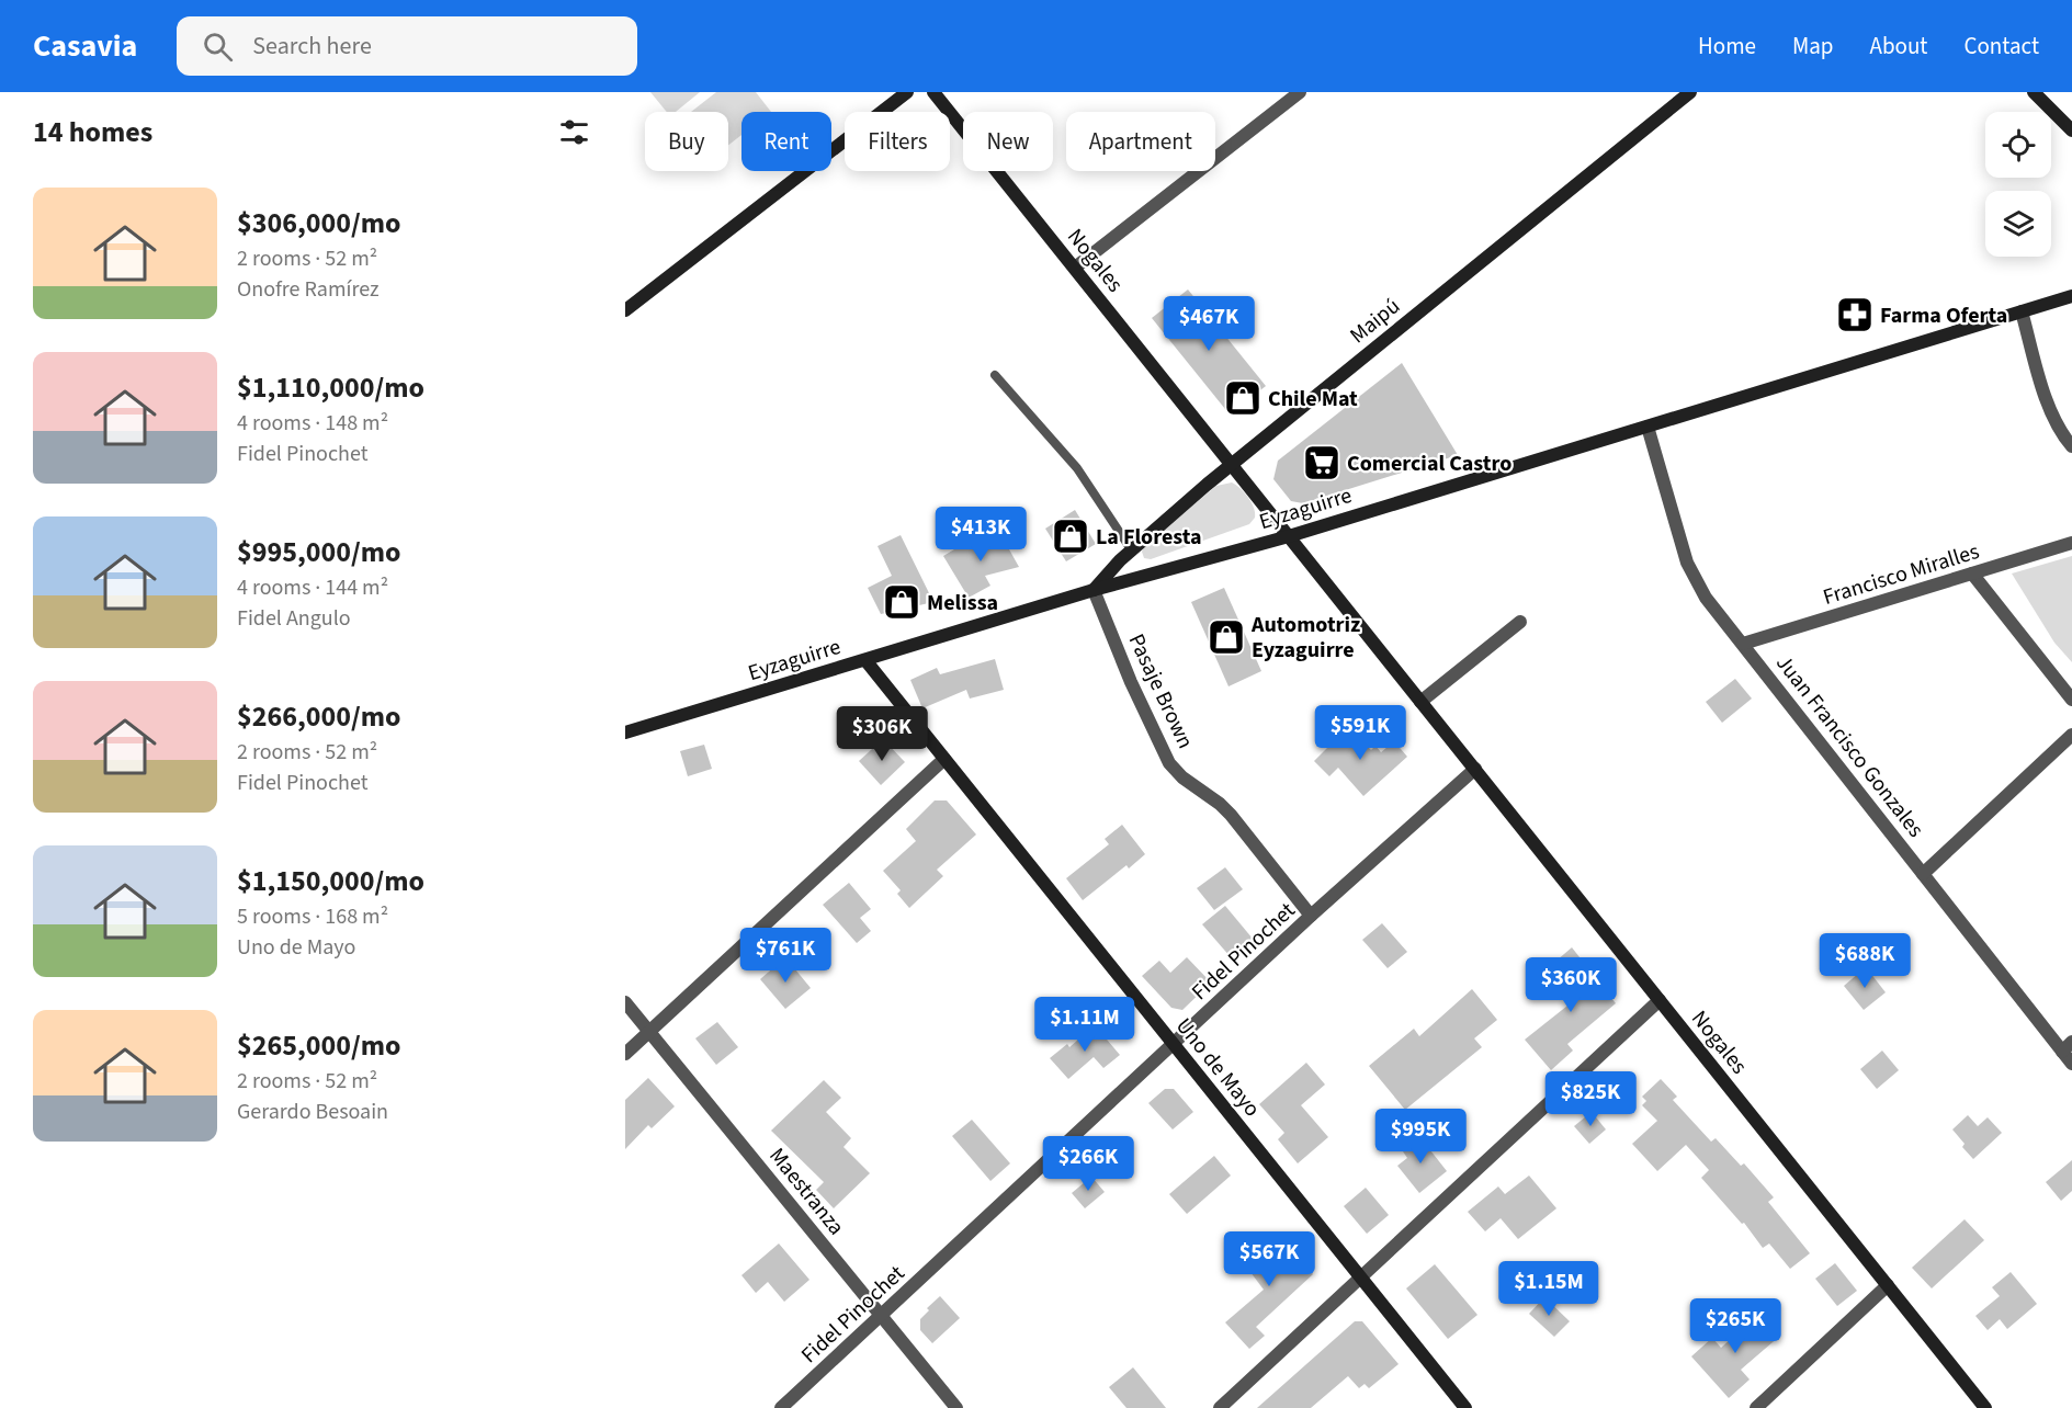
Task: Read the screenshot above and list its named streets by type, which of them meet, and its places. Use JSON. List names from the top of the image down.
{
  "streets": {
    "street": [
      "Nogales",
      "Maipú",
      "Eyzaguirre",
      "Francisco Miralles",
      "Pasaje Brown",
      "Juan Francisco Gonzales",
      "Fidel Pinochet",
      "Uno de Mayo",
      "Maestranza"
    ]
  },
  "crossings": [
    ["Nogales", "Maipú"],
    ["Nogales", "Eyzaguirre"],
    ["Nogales", "Fidel Pinochet"],
    ["Maipú", "Eyzaguirre"],
    ["Maipú", "Pasaje Brown"],
    ["Eyzaguirre", "Pasaje Brown"],
    ["Eyzaguirre", "Juan Francisco Gonzales"],
    ["Eyzaguirre", "Uno de Mayo"],
    ["Francisco Miralles", "Juan Francisco Gonzales"],
    ["Pasaje Brown", "Fidel Pinochet"],
    ["Fidel Pinochet", "Uno de Mayo"],
    ["Fidel Pinochet", "Maestranza"]
  ],
  "places": {
    "pharmacy": ["Farma Oferta"],
    "shop": [
      "Chile Mat",
      "La Floresta",
      "Melissa",
      "Automotriz Eyzaguirre"
    ],
    "supermarket": ["Comercial Castro"]
  },
  "page": {
    "header": "Casavia",
    "search": "Search here",
    "nav": [
      "Home",
      "Map",
      "About",
      "Contact"
    ],
    "heading": "14 homes",
    "chip": [
      "Buy",
      "Rent",
      "Filters",
      "New",
      "Apartment"
    ],
    "list": [
      {
        "name": "$306,000/mo",
        "note": "2 rooms · 52 m² · Onofre Ramírez"
      },
      {
        "name": "$1,110,000/mo",
        "note": "4 rooms · 148 m² · Fidel Pinochet"
      },
      {
        "name": "$995,000/mo",
        "note": "4 rooms · 144 m² · Fidel Angulo"
      },
      {
        "name": "$266,000/mo",
        "note": "2 rooms · 52 m² · Fidel Pinochet"
      },
      {
        "name": "$1,150,000/mo",
        "note": "5 rooms · 168 m² · Uno de Mayo"
      },
      {
        "name": "$265,000/mo",
        "note": "2 rooms · 52 m² · Gerardo Besoain"
      }
    ],
    "price": [
      "$467K",
      "$413K",
      "$591K",
      "$306K",
      "$761K",
      "$688K",
      "$360K",
      "$1.11M",
      "$825K",
      "$995K",
      "$266K",
      "$567K",
      "$1.15M",
      "$265K"
    ]
  }
}
